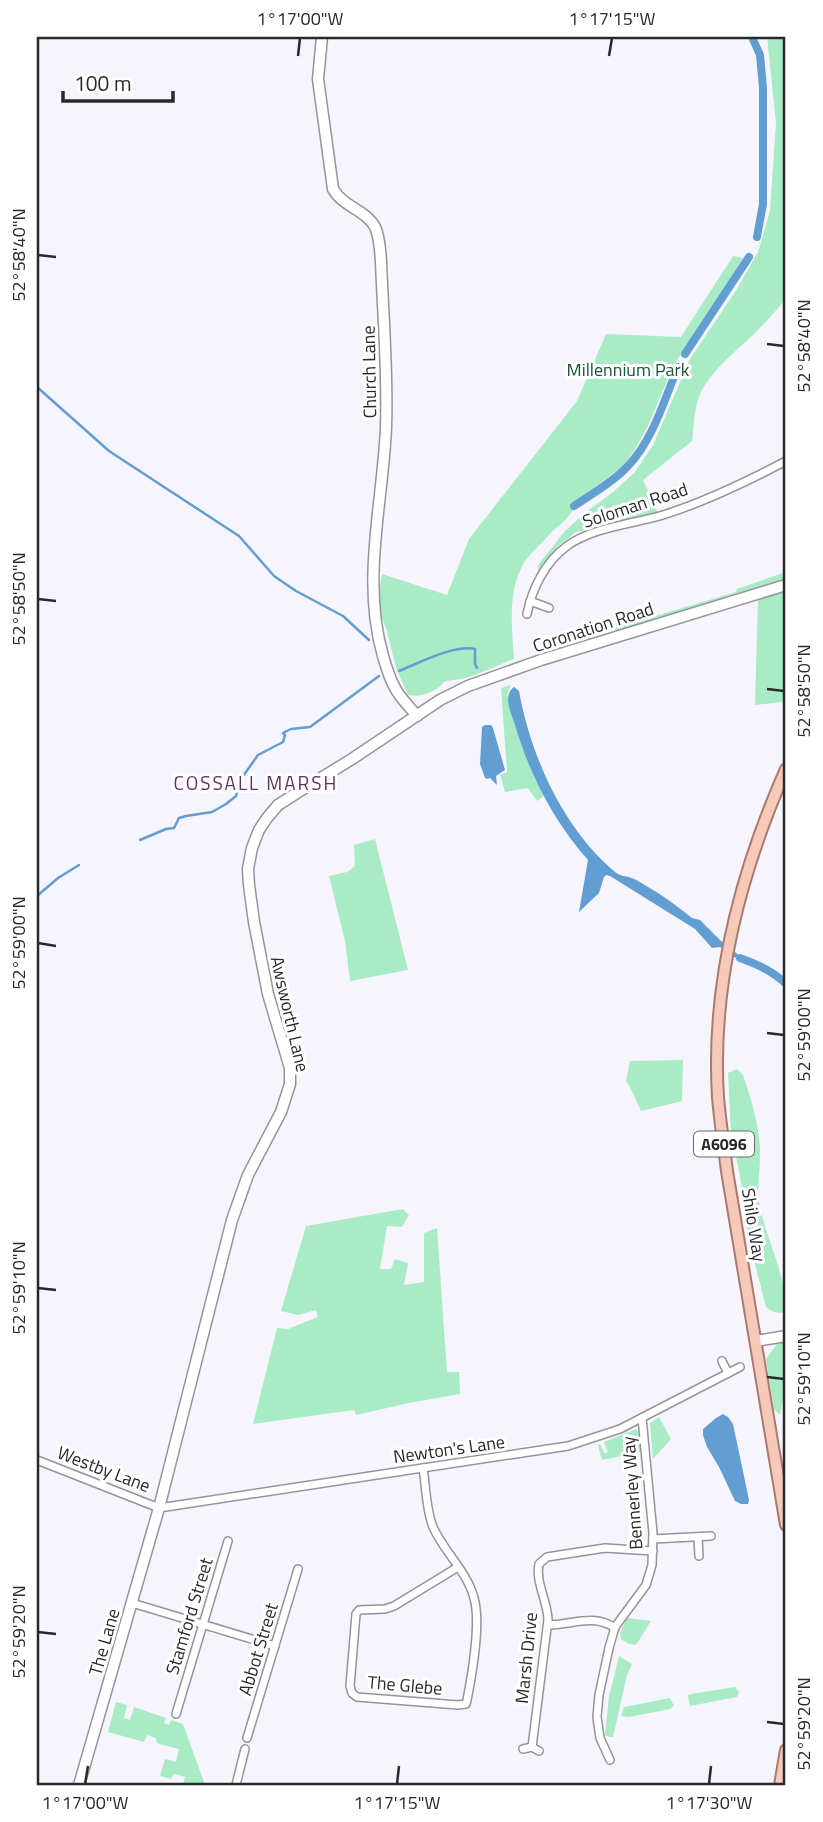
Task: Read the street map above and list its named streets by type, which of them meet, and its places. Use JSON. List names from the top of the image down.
{
  "streets": {
    "main road": ["A6096", "Shilo Way"],
    "street": [
      "Church Lane",
      "Soloman Road",
      "Coronation Road",
      "Awsworth Lane",
      "Newton's Lane",
      "Westby Lane",
      "Bennerley Way",
      "Stamford Street",
      "The Lane",
      "Abbot Street",
      "Marsh Drive",
      "The Glebe"
    ]
  },
  "crossings": [
    ["Church Lane", "Coronation Road"],
    ["Church Lane", "Awsworth Lane"],
    ["Coronation Road", "Awsworth Lane"],
    ["Awsworth Lane", "Newton's Lane"],
    ["Awsworth Lane", "Westby Lane"],
    ["Awsworth Lane", "The Lane"],
    ["Newton's Lane", "Westby Lane"],
    ["Newton's Lane", "Bennerley Way"],
    ["Newton's Lane", "The Lane"],
    ["Newton's Lane", "The Glebe"],
    ["Westby Lane", "The Lane"],
    ["Bennerley Way", "Marsh Drive"]
  ],
  "districts": ["COSSALL MARSH"],
  "parks": ["Millennium Park"],
  "scale_bar": "100 m",
  "coordinates": [
    "1°17'00\"W",
    "1°17'15\"W",
    "52°58'40\"N",
    "52°58'50\"N",
    "52°59'00\"N",
    "52°59'10\"N",
    "52°59'20\"N",
    "1°17'30\"W"
  ]
}
